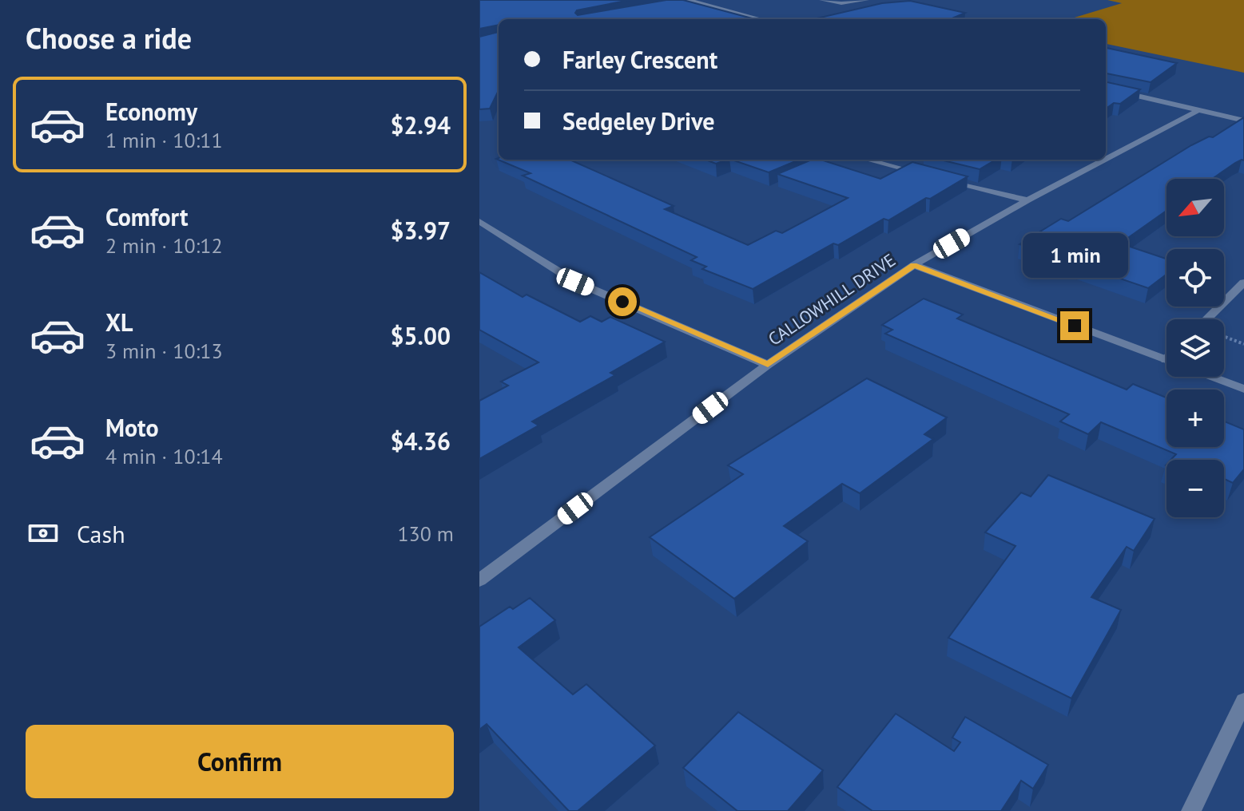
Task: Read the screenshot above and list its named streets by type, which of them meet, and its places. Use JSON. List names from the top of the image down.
{
  "streets": {
    "street": ["CALLOWHILL DRIVE"]
  },
  "north": "bottom left",
  "page": {
    "heading": "Choose a ride",
    "banner": ["Farley Crescent", "Sedgeley Drive"],
    "list": [
      {
        "name": "Economy",
        "note": "1 min · 10:11",
        "value": "$2.94"
      },
      {
        "name": "Comfort",
        "note": "2 min · 10:12",
        "value": "$3.97"
      },
      {
        "name": "XL",
        "note": "3 min · 10:13",
        "value": "$5.00"
      },
      {
        "name": "Moto",
        "note": "4 min · 10:14",
        "value": "$4.36"
      }
    ],
    "map_buttons": ["+", "−"],
    "bubble": "1 min",
    "pay": ["Cash", "130 m"],
    "buttons": "Confirm"
  }
}
